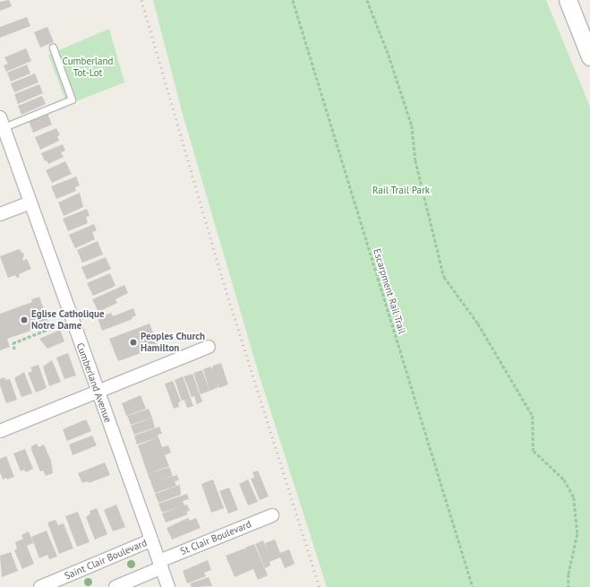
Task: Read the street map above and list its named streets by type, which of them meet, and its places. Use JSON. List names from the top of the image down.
{
  "streets": {
    "street": ["Cumberland Avenue", "St Clair Boulevard", "Saint Clair Boulevard"],
    "path": ["Escarpment Rail Trail"]
  },
  "crossings": [
    ["Cumberland Avenue", "St Clair Boulevard"],
    ["Cumberland Avenue", "Saint Clair Boulevard"]
  ],
  "parks": ["Cumberland Tot-Lot", "Rail Trail Park"],
  "places": ["Eglise Catholique Notre Dame", "Peoples Church Hamilton"]
}
